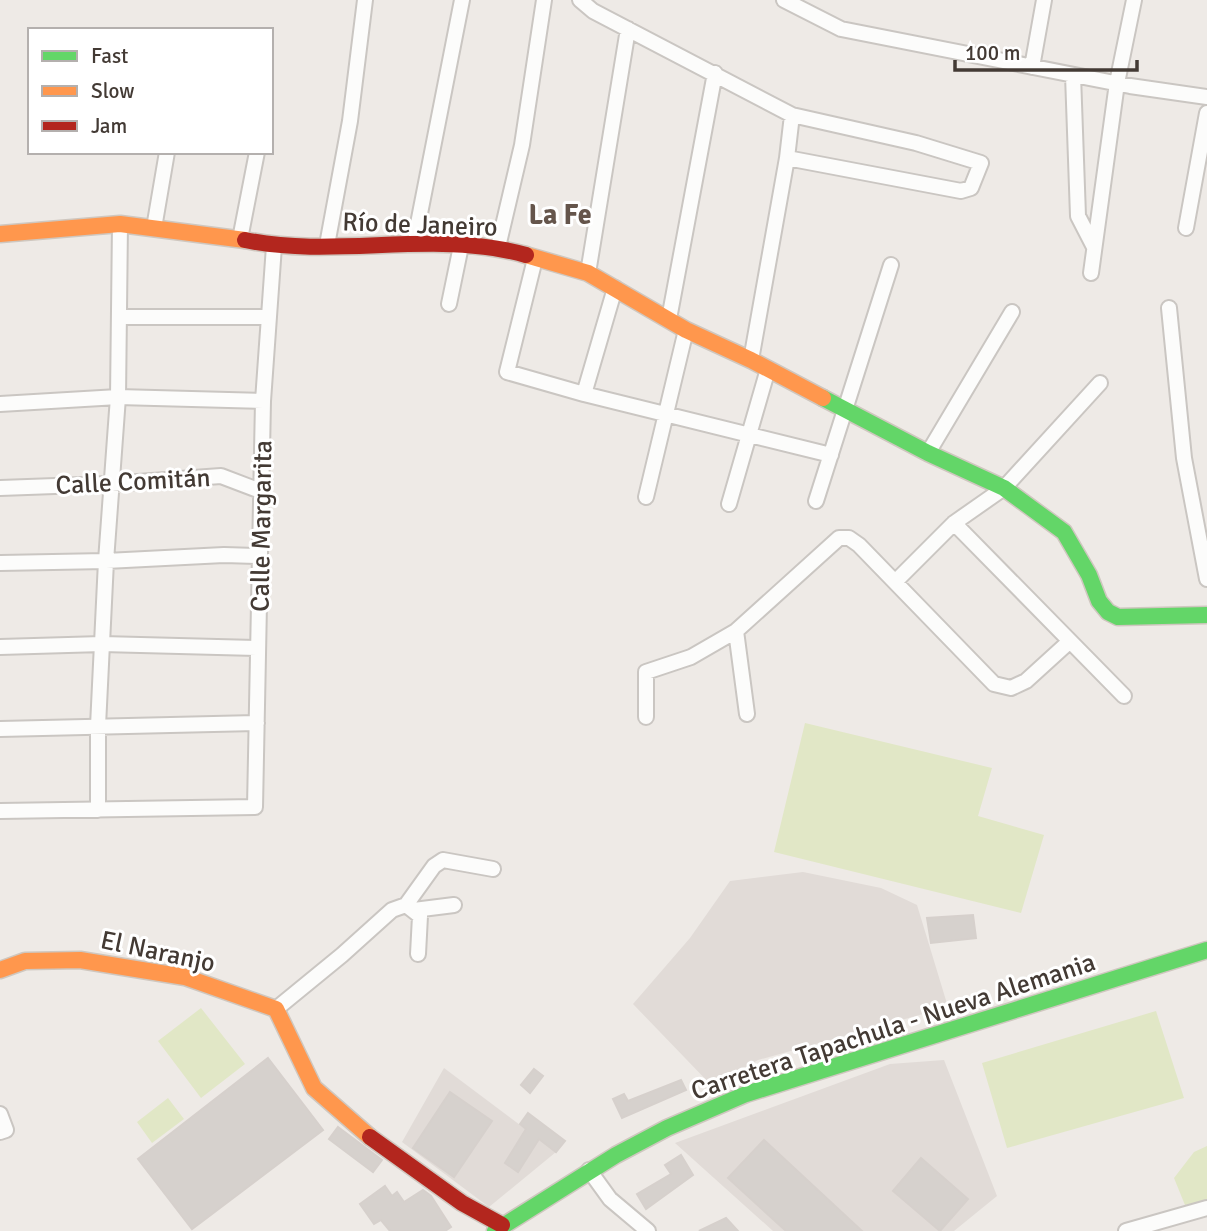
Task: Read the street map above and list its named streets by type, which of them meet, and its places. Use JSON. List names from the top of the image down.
{
  "streets": {
    "street": [
      "Río de Janeiro",
      "Calle Comitán",
      "Calle Margarita",
      "El Naranjo",
      "Carretera Tapachula - Nueva Alemania"
    ]
  },
  "crossings": [
    ["Río de Janeiro", "Calle Margarita"],
    ["Calle Comitán", "Calle Margarita"]
  ],
  "districts": ["La Fe"],
  "legend": ["Fast", "Slow", "Jam"],
  "scale_bar": "100 m"
}
